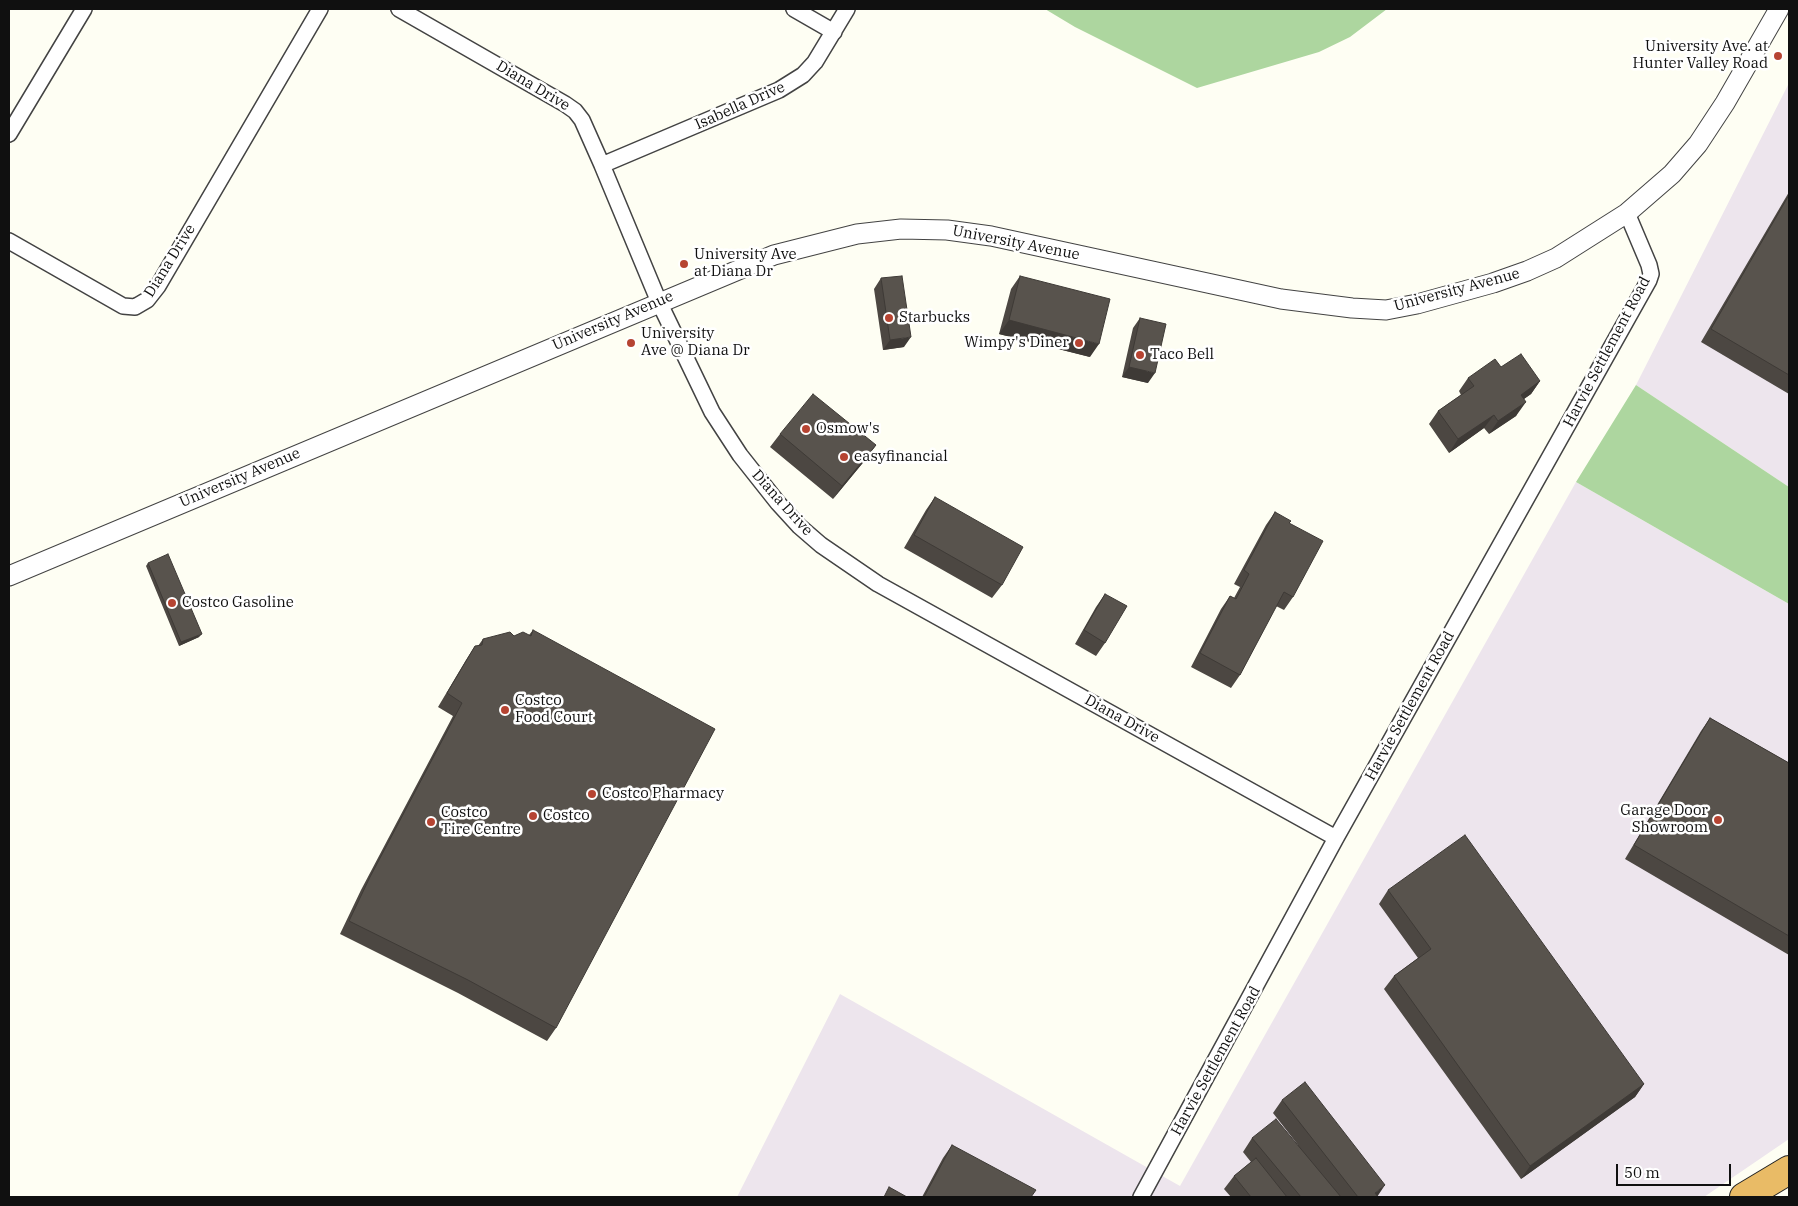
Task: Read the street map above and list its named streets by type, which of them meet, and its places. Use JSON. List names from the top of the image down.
{
  "streets": {
    "street": [
      "Diana Drive",
      "Isabella Drive",
      "University Avenue",
      "Harvie Settlement Road"
    ]
  },
  "crossings": [
    ["Diana Drive", "Isabella Drive"],
    ["Diana Drive", "University Avenue"],
    ["Diana Drive", "Harvie Settlement Road"],
    ["University Avenue", "Harvie Settlement Road"]
  ],
  "places": [
    "University Ave. at Hunter Valley Road",
    "University Ave at Diana Dr",
    "Starbucks",
    "University Ave @ Diana Dr",
    "Wimpy's Diner",
    "Taco Bell",
    "Osmow's",
    "easyfinancial",
    "Costco Gasoline",
    "Costco Food Court",
    "Costco Pharmacy",
    "Costco",
    "Garage Door Showroom",
    "Costco Tire Centre"
  ],
  "scale_bar": "50 m"
}
